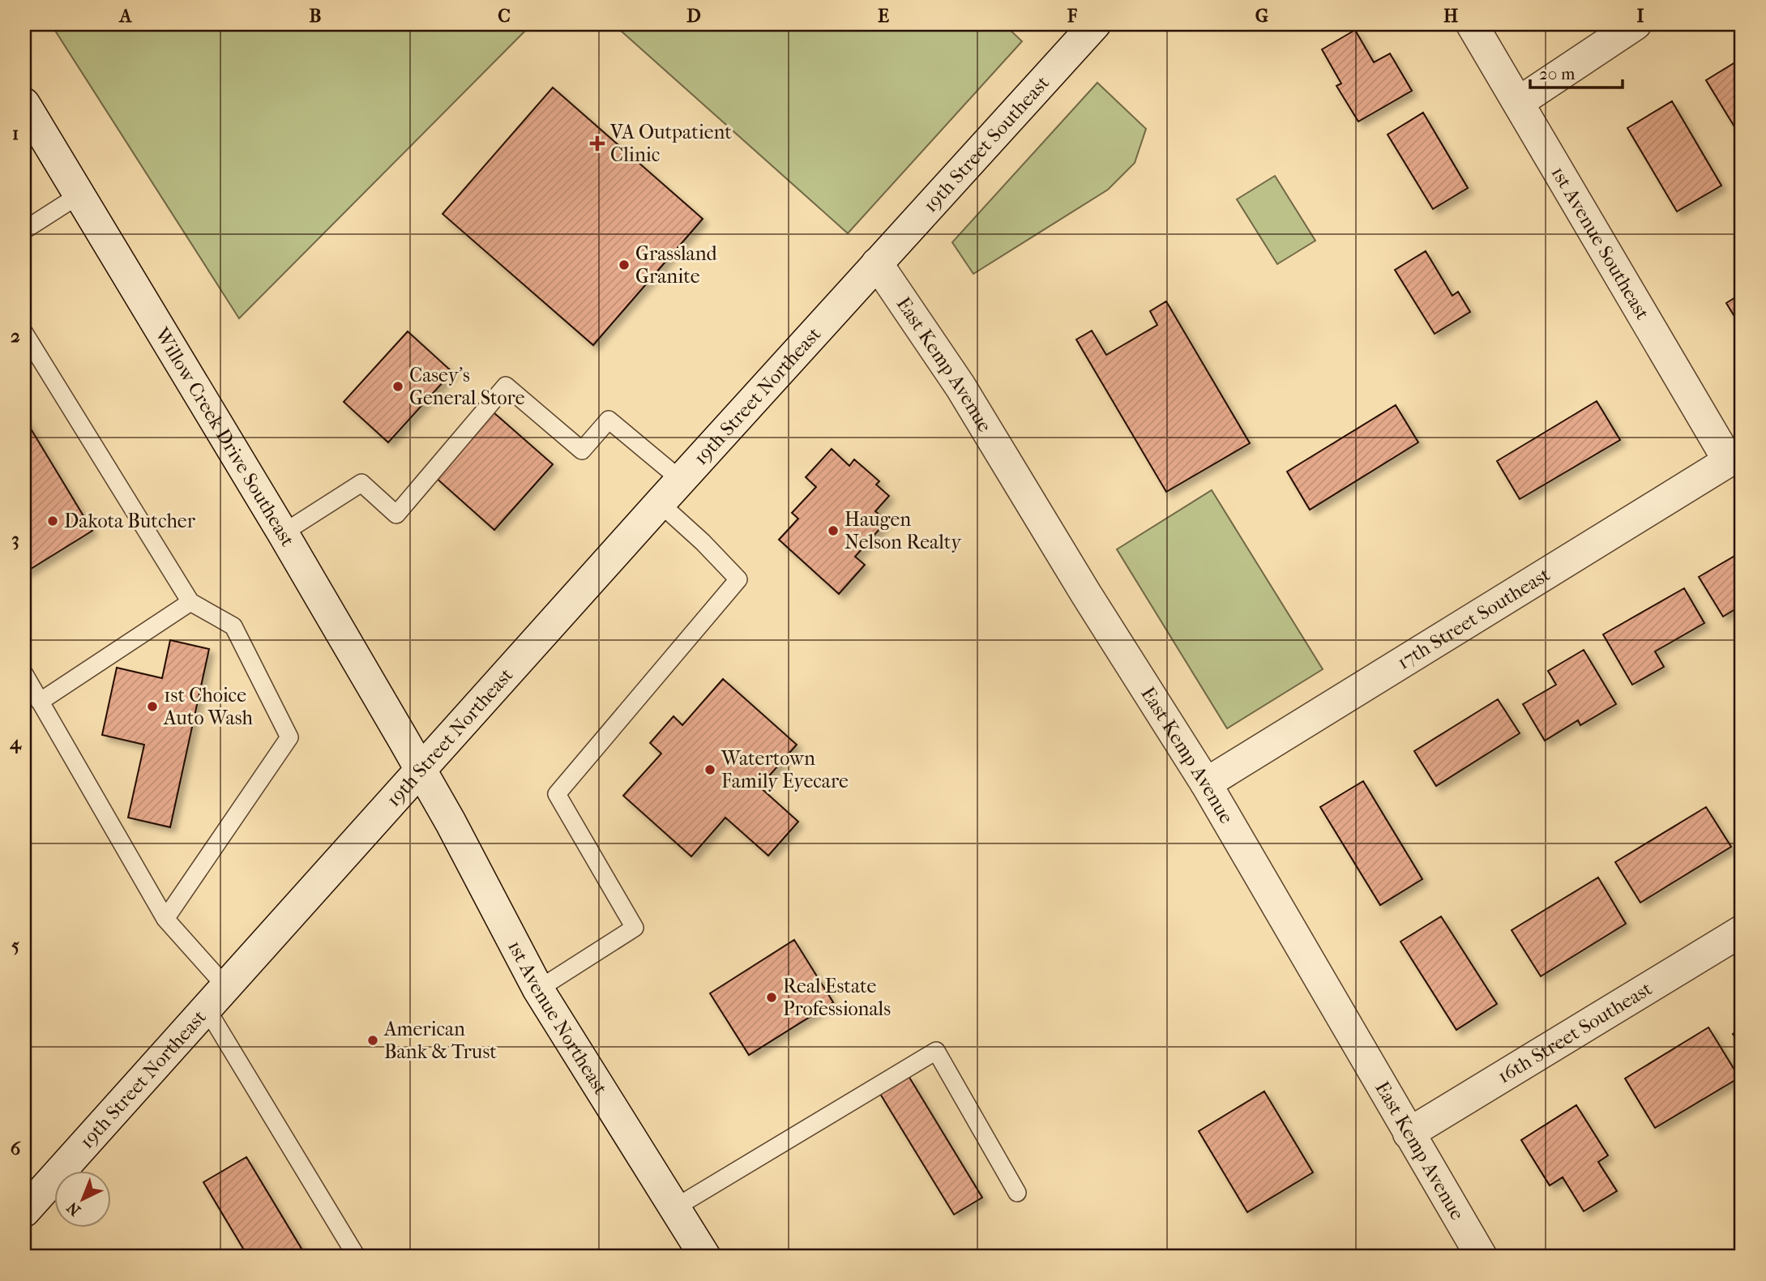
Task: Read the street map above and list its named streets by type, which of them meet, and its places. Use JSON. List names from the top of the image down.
{
  "streets": {
    "main road": [
      "19th Street Southeast",
      "1st Avenue Southeast",
      "East Kemp Avenue",
      "19th Street Northeast",
      "Willow Creek Drive Southeast",
      "17th Street Southeast",
      "1st Avenue Northeast",
      "16th Street Southeast"
    ]
  },
  "crossings": [
    ["19th Street Southeast", "East Kemp Avenue"],
    ["19th Street Southeast", "19th Street Northeast"],
    ["1st Avenue Southeast", "17th Street Southeast"],
    ["East Kemp Avenue", "19th Street Northeast"],
    ["East Kemp Avenue", "17th Street Southeast"],
    ["East Kemp Avenue", "16th Street Southeast"],
    ["19th Street Northeast", "Willow Creek Drive Southeast"],
    ["19th Street Northeast", "1st Avenue Northeast"],
    ["Willow Creek Drive Southeast", "1st Avenue Northeast"]
  ],
  "places": {
    "health": ["VA Outpatient Clinic"],
    "other": [
      "Grassland Granite",
      "Casey's General Store",
      "Dakota Butcher",
      "Haugen Nelson Realty",
      "1st Choice Auto Wash",
      "Watertown Family Eyecare",
      "Real Estate Professionals",
      "American Bank & Trust"
    ]
  },
  "scale_bar": "20 m",
  "north": "bottom left",
  "grid": {
    "columns": [
      "A",
      "B",
      "C",
      "D",
      "E",
      "F",
      "G",
      "H",
      "I"
    ],
    "rows": [
      "1",
      "2",
      "3",
      "4",
      "5",
      "6"
    ]
  }
}
